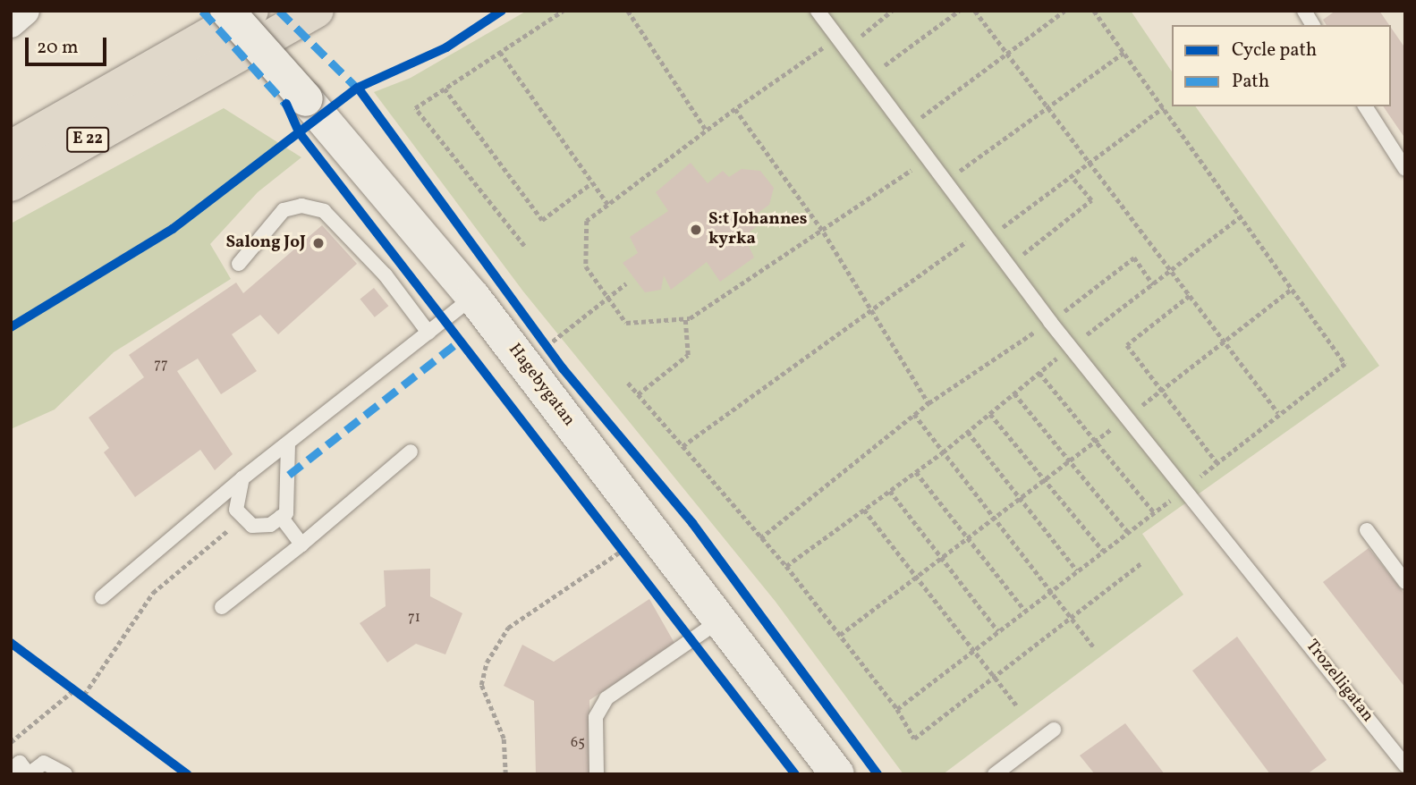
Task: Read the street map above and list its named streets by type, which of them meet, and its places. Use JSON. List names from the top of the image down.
{
  "streets": {
    "highway": ["E 22"],
    "street": ["Hagebygatan"],
    "lane": ["Trozelligatan"]
  },
  "places": ["S:t Johannes kyrka", "Salong JoJ"],
  "house_numbers": ["77", "71", "65"],
  "legend": ["Cycle path", "Path"],
  "scale_bar": "20 m"
}
